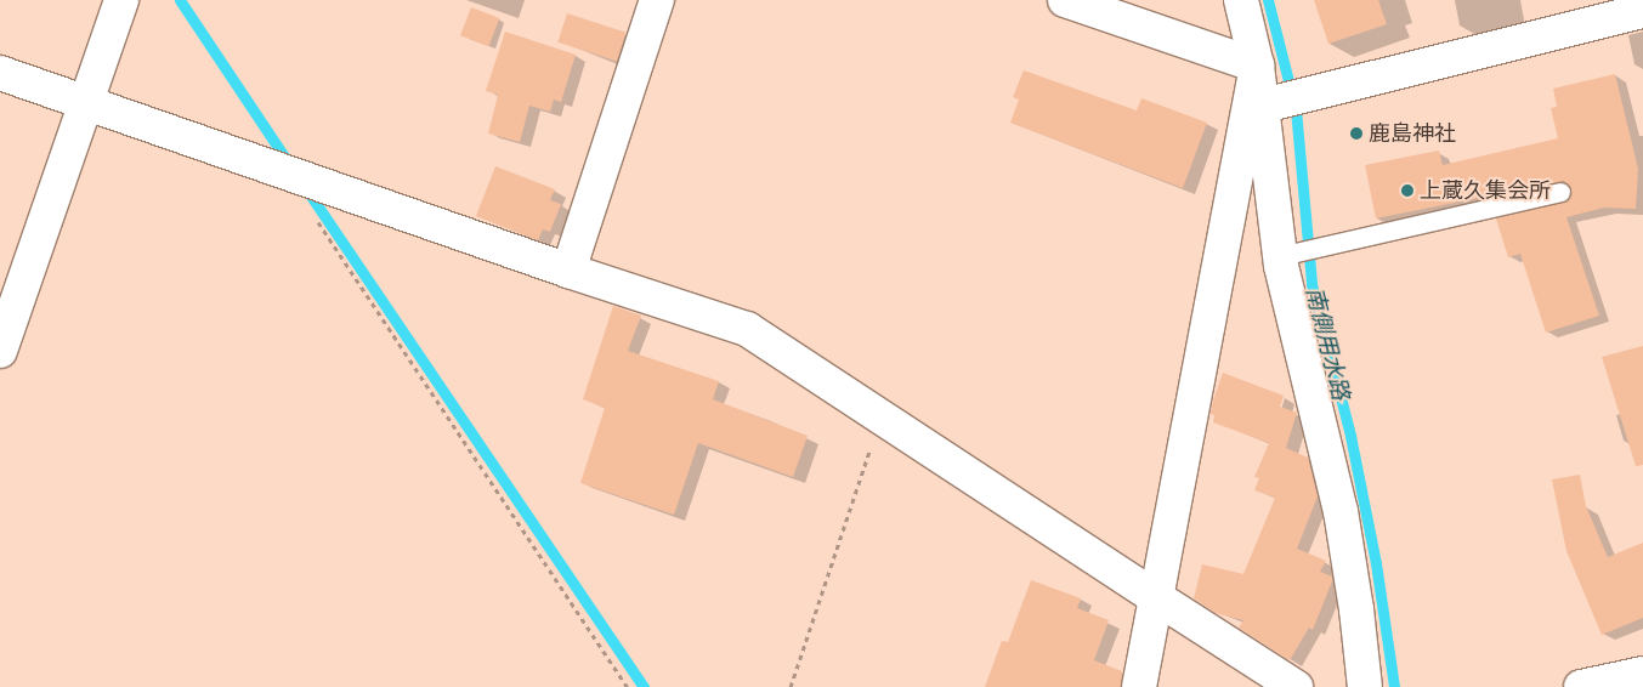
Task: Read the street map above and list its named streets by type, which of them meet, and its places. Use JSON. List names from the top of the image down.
{
  "water": ["南側用水路"],
  "places": ["鹿島神社", "上蔵久集会所"]
}
